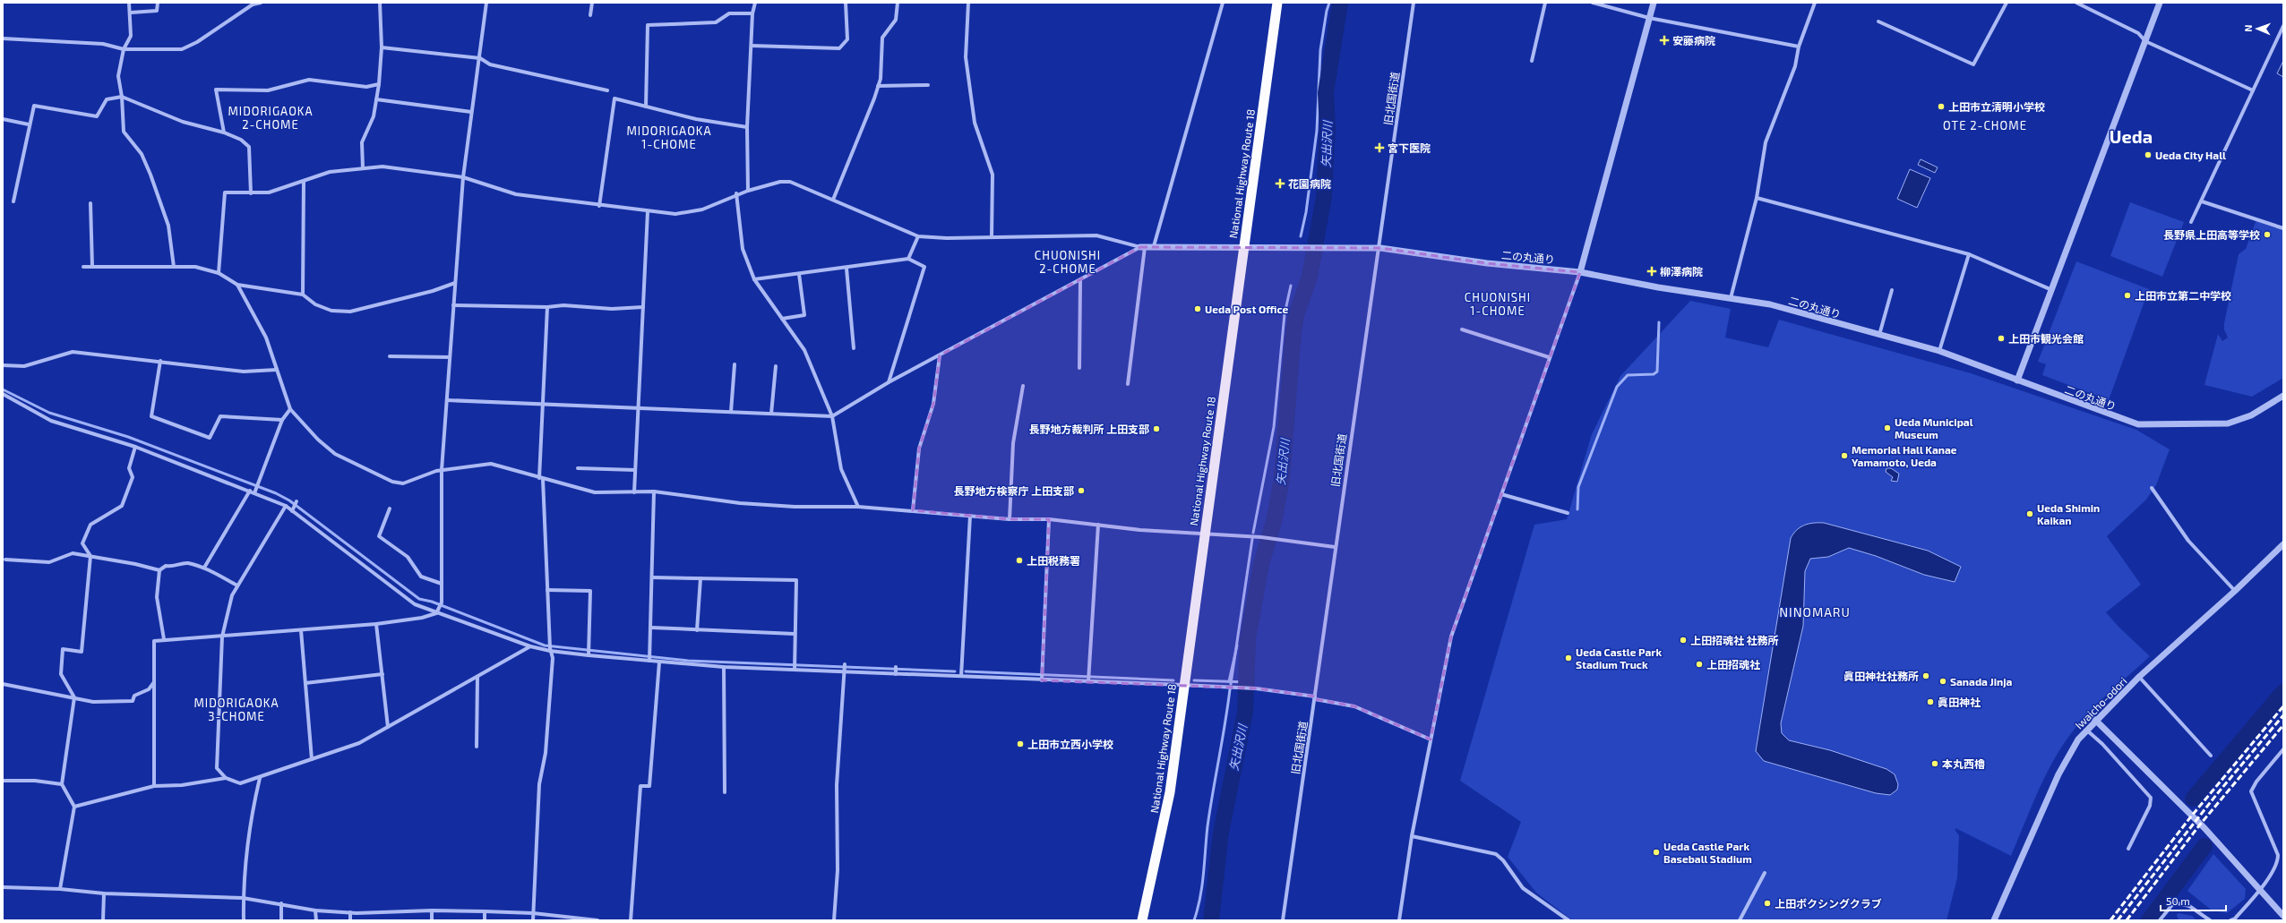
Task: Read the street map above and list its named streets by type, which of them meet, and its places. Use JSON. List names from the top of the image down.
{
  "streets": {
    "highway": ["National Highway Route 18"],
    "street": ["旧北国街道", "二の丸通り", "Iwaicho-odori"]
  },
  "crossings": [
    ["旧北国街道", "二の丸通り"],
    ["National Highway Route 18", "二の丸通り"]
  ],
  "districts": [
    "MIDORIGAOKA 2-CHOME",
    "OTE 2-CHOME",
    "MIDORIGAOKA 1-CHOME",
    "Ueda",
    "CHUONISHI 2-CHOME",
    "CHUONISHI 1-CHOME",
    "NINOMARU",
    "MIDORIGAOKA 3-CHOME"
  ],
  "water": ["矢出沢川"],
  "places": {
    "health": [
      "安藤病院",
      "宮下医院",
      "花園病院",
      "柳澤病院"
    ],
    "other": [
      "上田市立清明小学校",
      "Ueda City Hall",
      "長野県上田高等学校",
      "上田市立第二中学校",
      "Ueda Post Office",
      "上田市観光会館",
      "Ueda Municipal Museum",
      "長野地方裁判所 上田支部",
      "Memorial Hall Kanae Yamamoto, Ueda",
      "長野地方検察庁 上田支部",
      "Ueda Shimin Kaikan",
      "上田税務署",
      "上田招魂社 社務所",
      "Ueda Castle Park Stadium Truck",
      "上田招魂社",
      "眞田神社社務所",
      "Sanada Jinja",
      "眞田神社",
      "上田市立西小学校",
      "本丸西櫓",
      "Ueda Castle Park Baseball Stadium",
      "上田ボクシングクラブ"
    ]
  },
  "scale_bar": "50 m",
  "north": "left"
}
